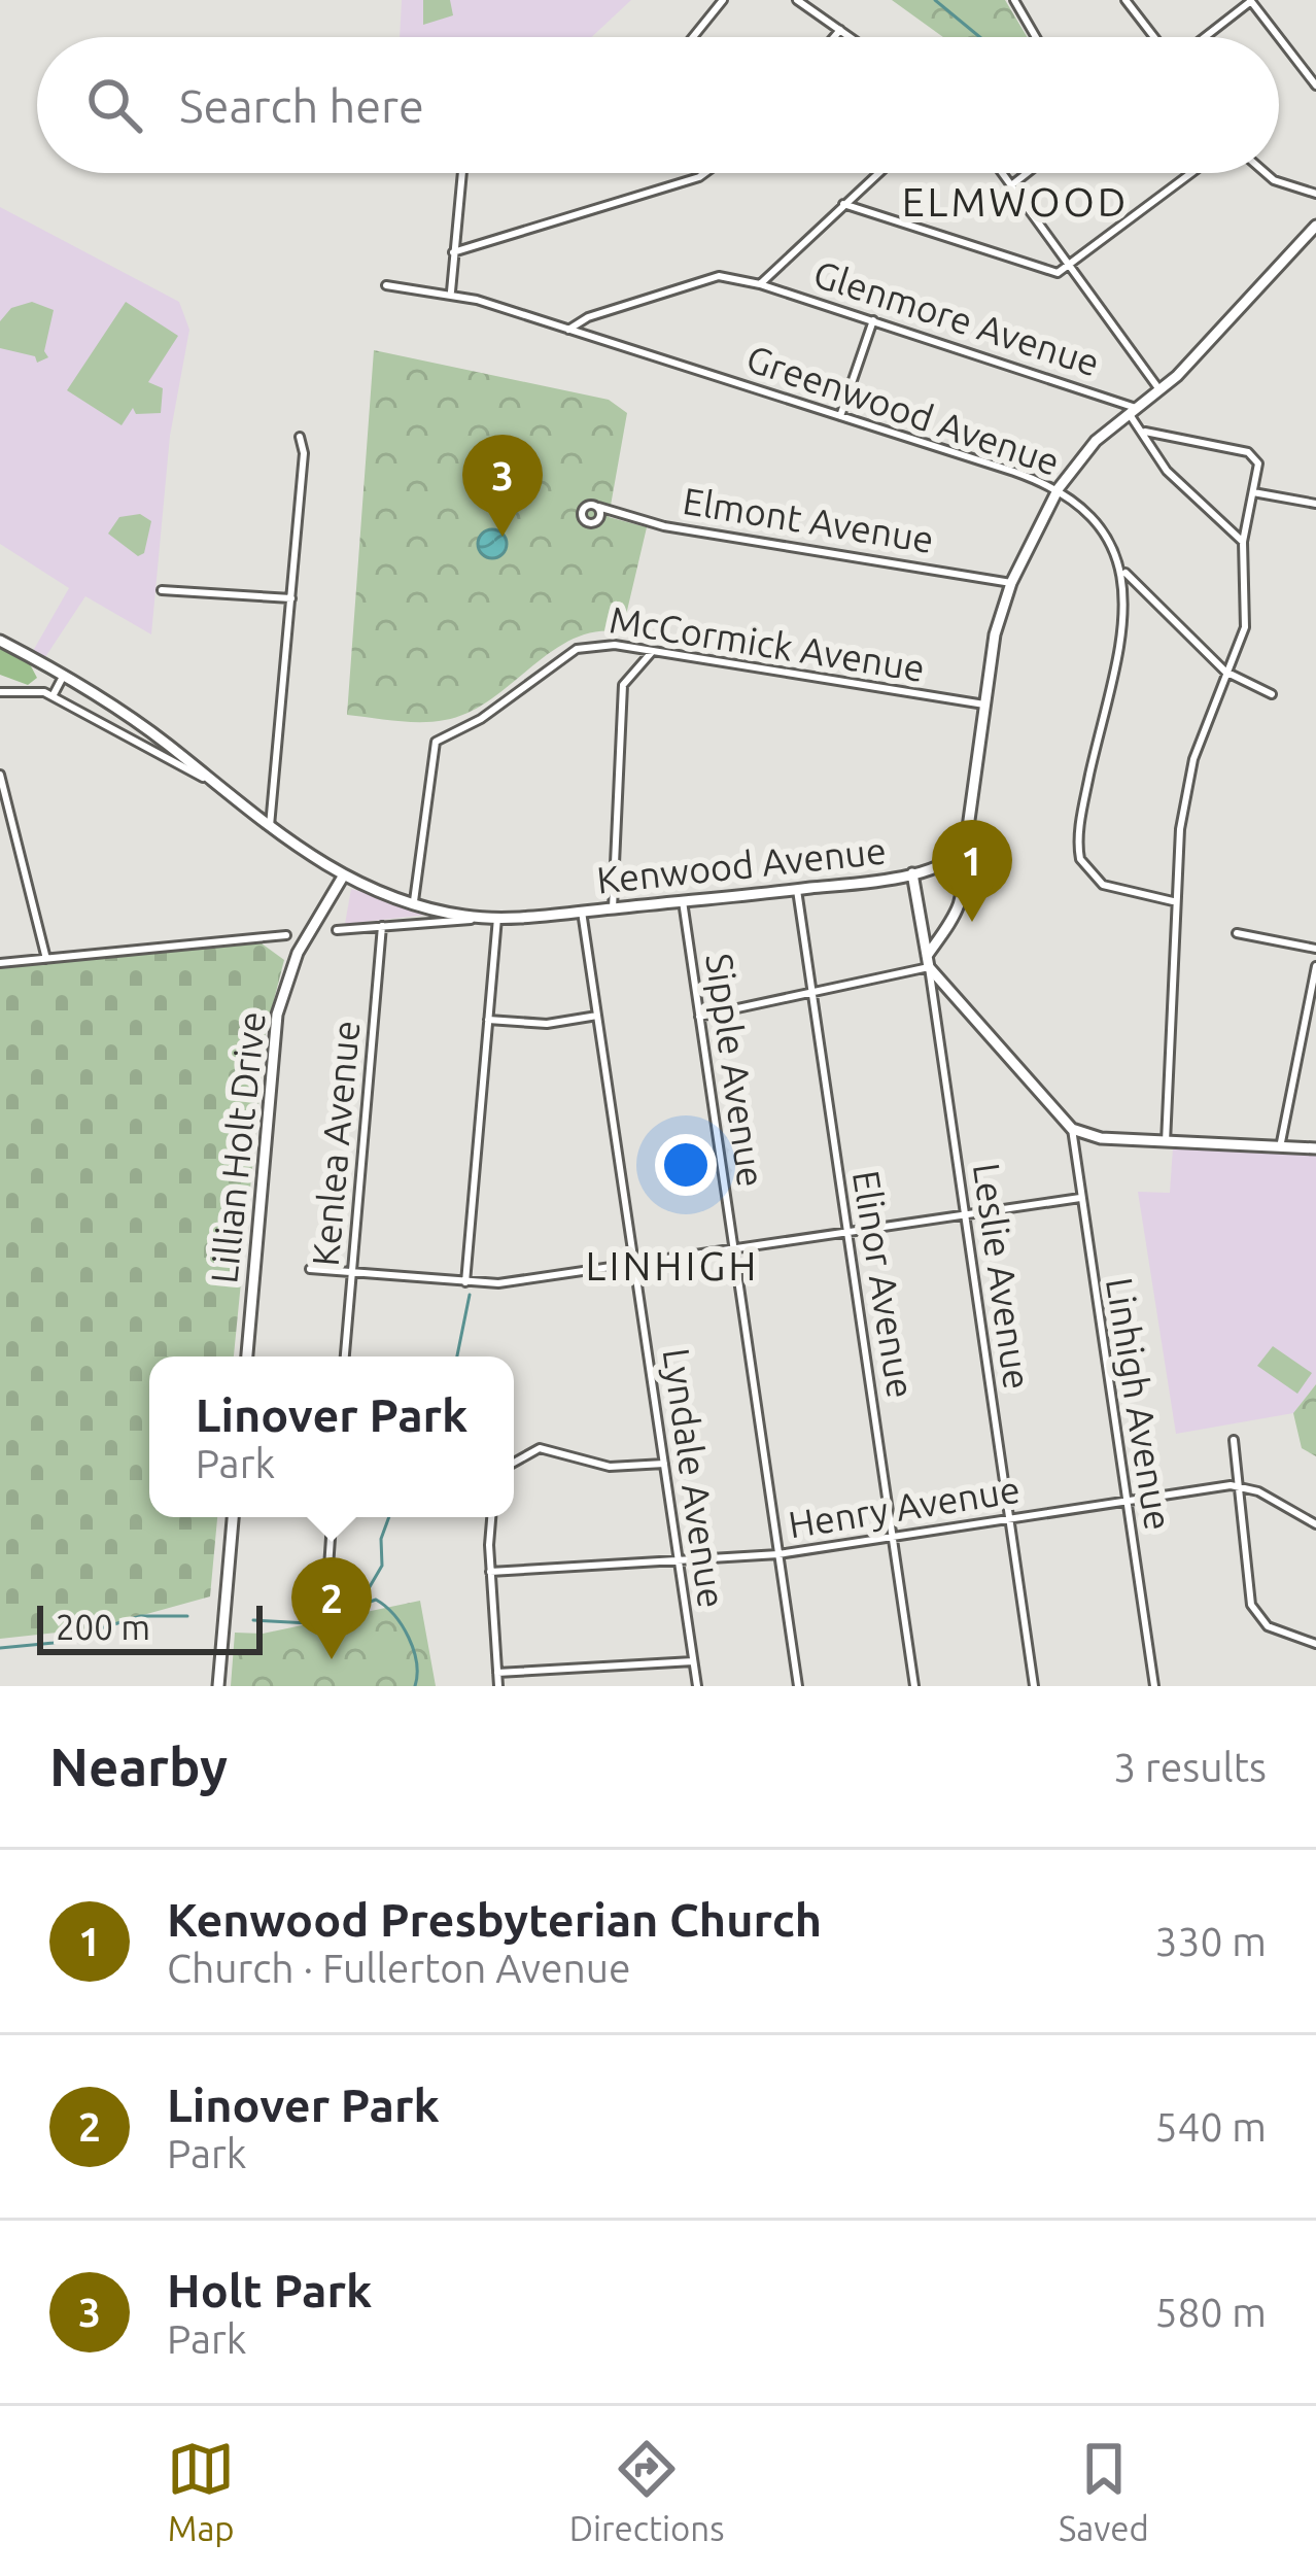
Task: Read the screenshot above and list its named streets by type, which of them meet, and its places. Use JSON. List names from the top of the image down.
{
  "streets": {
    "main road": ["Kenwood Avenue", "Lillian Holt Drive", "Leslie Avenue"],
    "street": [
      "Glenmore Avenue",
      "Greenwood Avenue",
      "Elmont Avenue",
      "McCormick Avenue",
      "Sipple Avenue",
      "Kenlea Avenue",
      "Elinor Avenue",
      "Linhigh Avenue",
      "Lyndale Avenue",
      "Henry Avenue"
    ]
  },
  "crossings": [
    ["Glenmore Avenue", "Greenwood Avenue"],
    ["McCormick Avenue", "Kenwood Avenue"],
    ["Kenwood Avenue", "Sipple Avenue"],
    ["Kenwood Avenue", "Lillian Holt Drive"],
    ["Kenwood Avenue", "Leslie Avenue"],
    ["Kenwood Avenue", "Elinor Avenue"],
    ["Kenwood Avenue", "Lyndale Avenue"],
    ["Sipple Avenue", "Henry Avenue"],
    ["Leslie Avenue", "Henry Avenue"],
    ["Elinor Avenue", "Henry Avenue"],
    ["Linhigh Avenue", "Henry Avenue"],
    ["Lyndale Avenue", "Henry Avenue"]
  ],
  "districts": ["ELMWOOD", "LINHIGH"],
  "scale_bar": "200 m",
  "page": {
    "search": "Search here",
    "pins": ["3", "1", "2"],
    "popup": ["Linover Park", "Park"],
    "scale": "200 m",
    "heading": ["Nearby", "3 results"],
    "list": [
      {
        "mark": "1",
        "name": "Kenwood Presbyterian Church",
        "note": "Church · Fullerton Avenue",
        "value": "330 m"
      },
      {
        "mark": "2",
        "name": "Linover Park",
        "note": "Park",
        "value": "540 m"
      },
      {
        "mark": "3",
        "name": "Holt Park",
        "note": "Park",
        "value": "580 m"
      }
    ],
    "nav": ["Map", "Directions", "Saved"]
  }
}
